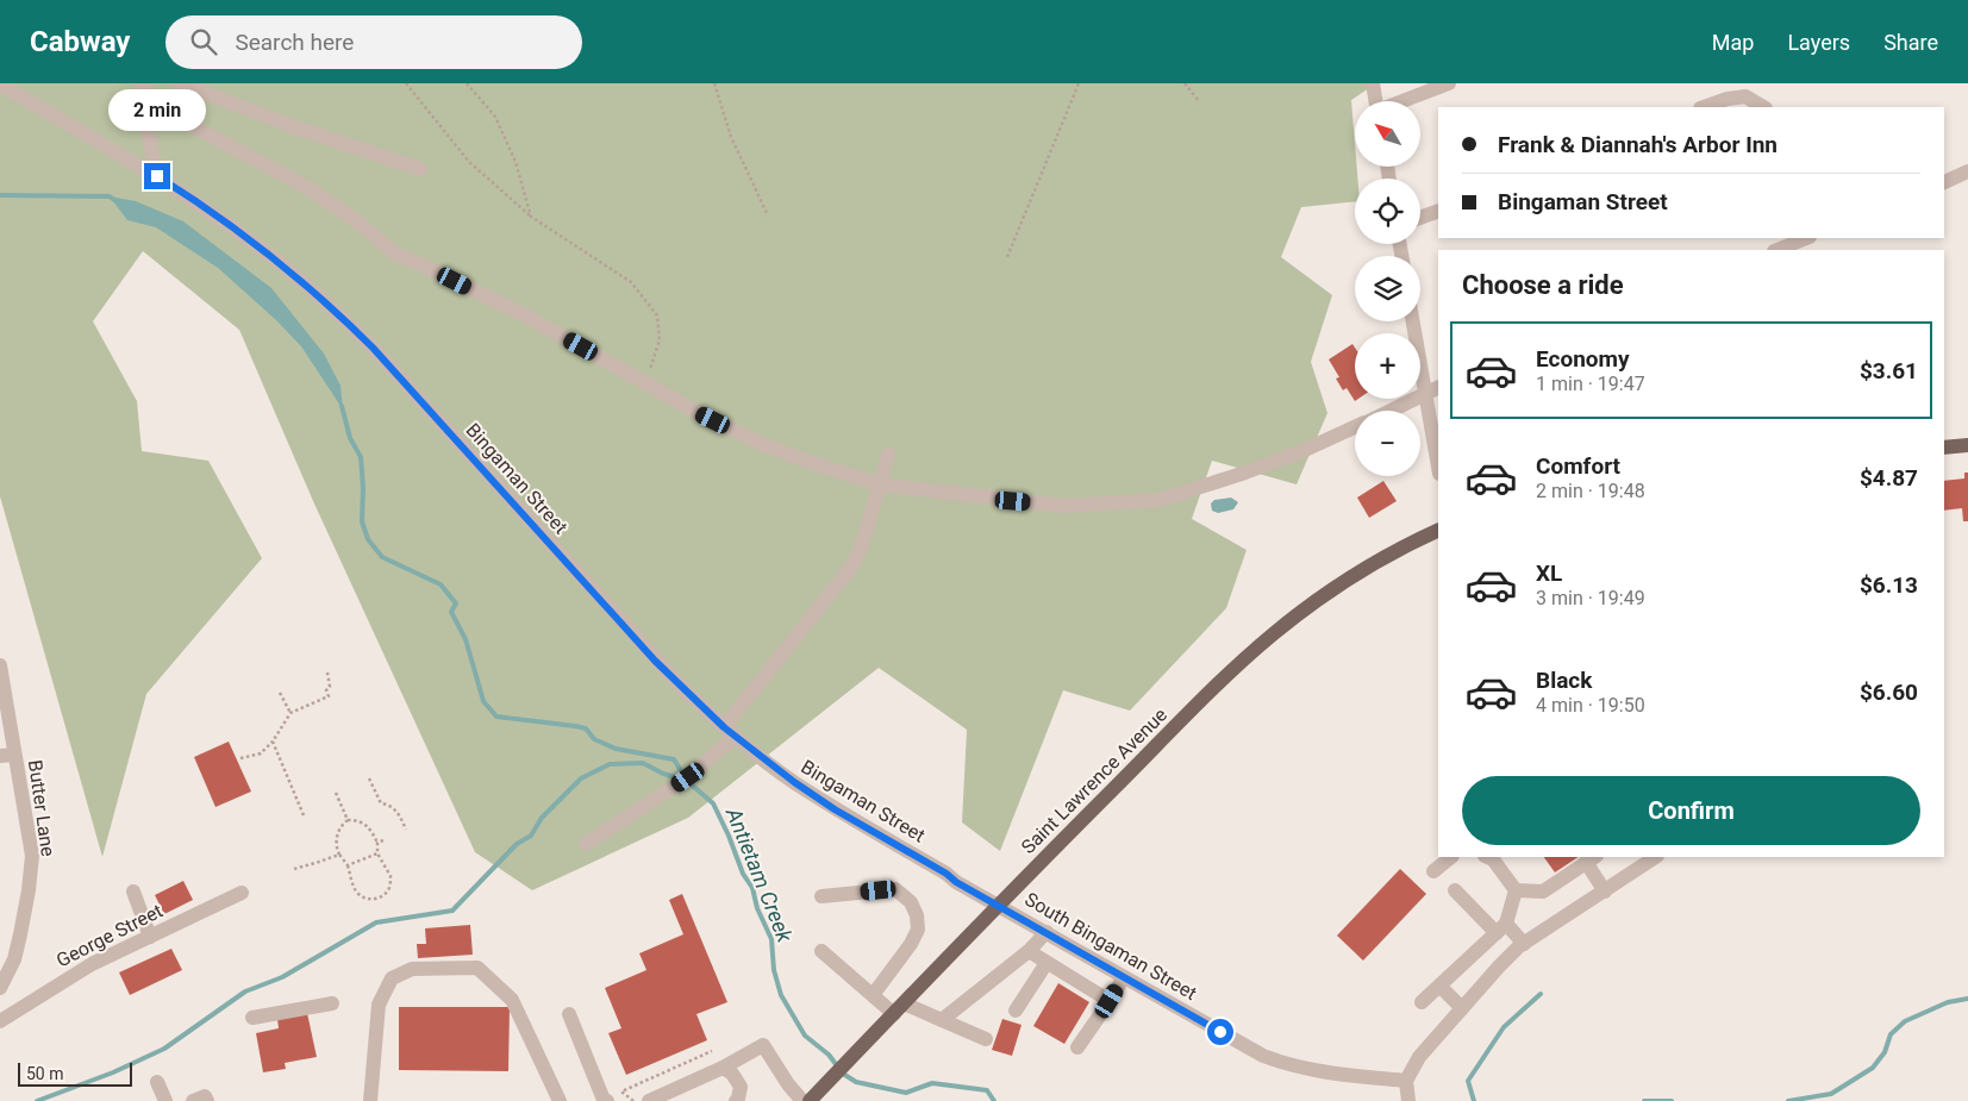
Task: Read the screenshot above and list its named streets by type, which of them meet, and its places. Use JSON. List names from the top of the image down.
{
  "streets": {
    "main road": ["Saint Lawrence Avenue"],
    "street": [
      "Bingaman Street",
      "Butter Lane",
      "George Street",
      "South Bingaman Street"
    ]
  },
  "crossings": [
    ["Bingaman Street", "Saint Lawrence Avenue"],
    ["Bingaman Street", "South Bingaman Street"],
    ["Saint Lawrence Avenue", "South Bingaman Street"]
  ],
  "water": ["Antietam Creek"],
  "scale_bar": "50 m",
  "north": "top left",
  "page": {
    "header": "Cabway",
    "search": "Search here",
    "nav": ["Map", "Layers", "Share"],
    "bubble": "2 min",
    "map_buttons": ["+", "−"],
    "banner": ["Frank & Diannah's Arbor Inn", "Bingaman Street"],
    "heading": "Choose a ride",
    "list": [
      {
        "name": "Economy",
        "note": "1 min · 19:47",
        "value": "$3.61"
      },
      {
        "name": "Comfort",
        "note": "2 min · 19:48",
        "value": "$4.87"
      },
      {
        "name": "XL",
        "note": "3 min · 19:49",
        "value": "$6.13"
      },
      {
        "name": "Black",
        "note": "4 min · 19:50",
        "value": "$6.60"
      }
    ],
    "buttons": "Confirm",
    "scale": "50 m"
  }
}
